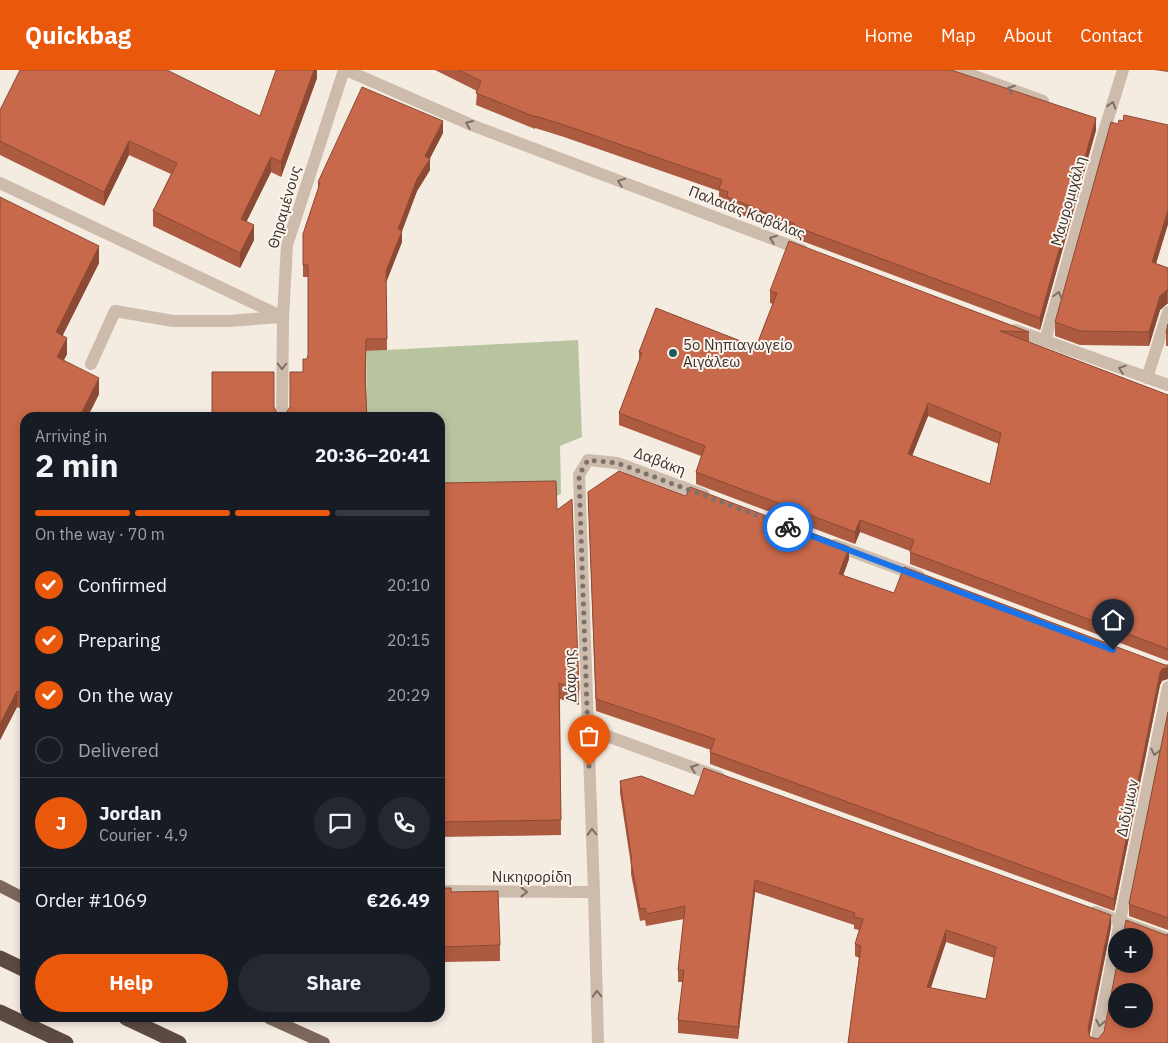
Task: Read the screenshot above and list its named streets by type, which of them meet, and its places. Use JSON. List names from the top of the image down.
{
  "streets": {
    "street": [
      "Μαυρομιχάλη",
      "Θηραμένους",
      "Παλαιάς Καβάλας",
      "Δαβάκη",
      "Δάφνης",
      "Διδύμων",
      "Νικηφορίδη"
    ]
  },
  "crossings": [
    ["Θηραμένους", "Παλαιάς Καβάλας"],
    ["Δαβάκη", "Δάφνης"],
    ["Δάφνης", "Νικηφορίδη"]
  ],
  "one_way": [
    "Μαυρομιχάλη",
    "Παλαιάς Καβάλας",
    "Δάφνης",
    "Διδύμων",
    "Νικηφορίδη"
  ],
  "places": ["5ο Νηπιαγωγείο Αιγάλεω"],
  "page": {
    "header": "Quickbag",
    "nav": [
      "Home",
      "Map",
      "About",
      "Contact"
    ],
    "heading": ["2 min", "Arriving in", "20:36–20:41"],
    "panel": [
      "Jordan",
      "Courier · 4.9",
      "Order #1069",
      "€26.49"
    ],
    "bar": "On the way · 70 m",
    "list": [
      ["Confirmed", "20:10"],
      ["Preparing", "20:15"],
      ["On the way", "20:29"],
      "Delivered"
    ],
    "round": "J",
    "map_buttons": ["+", "−"],
    "buttons": ["Help", "Share"]
  }
}
